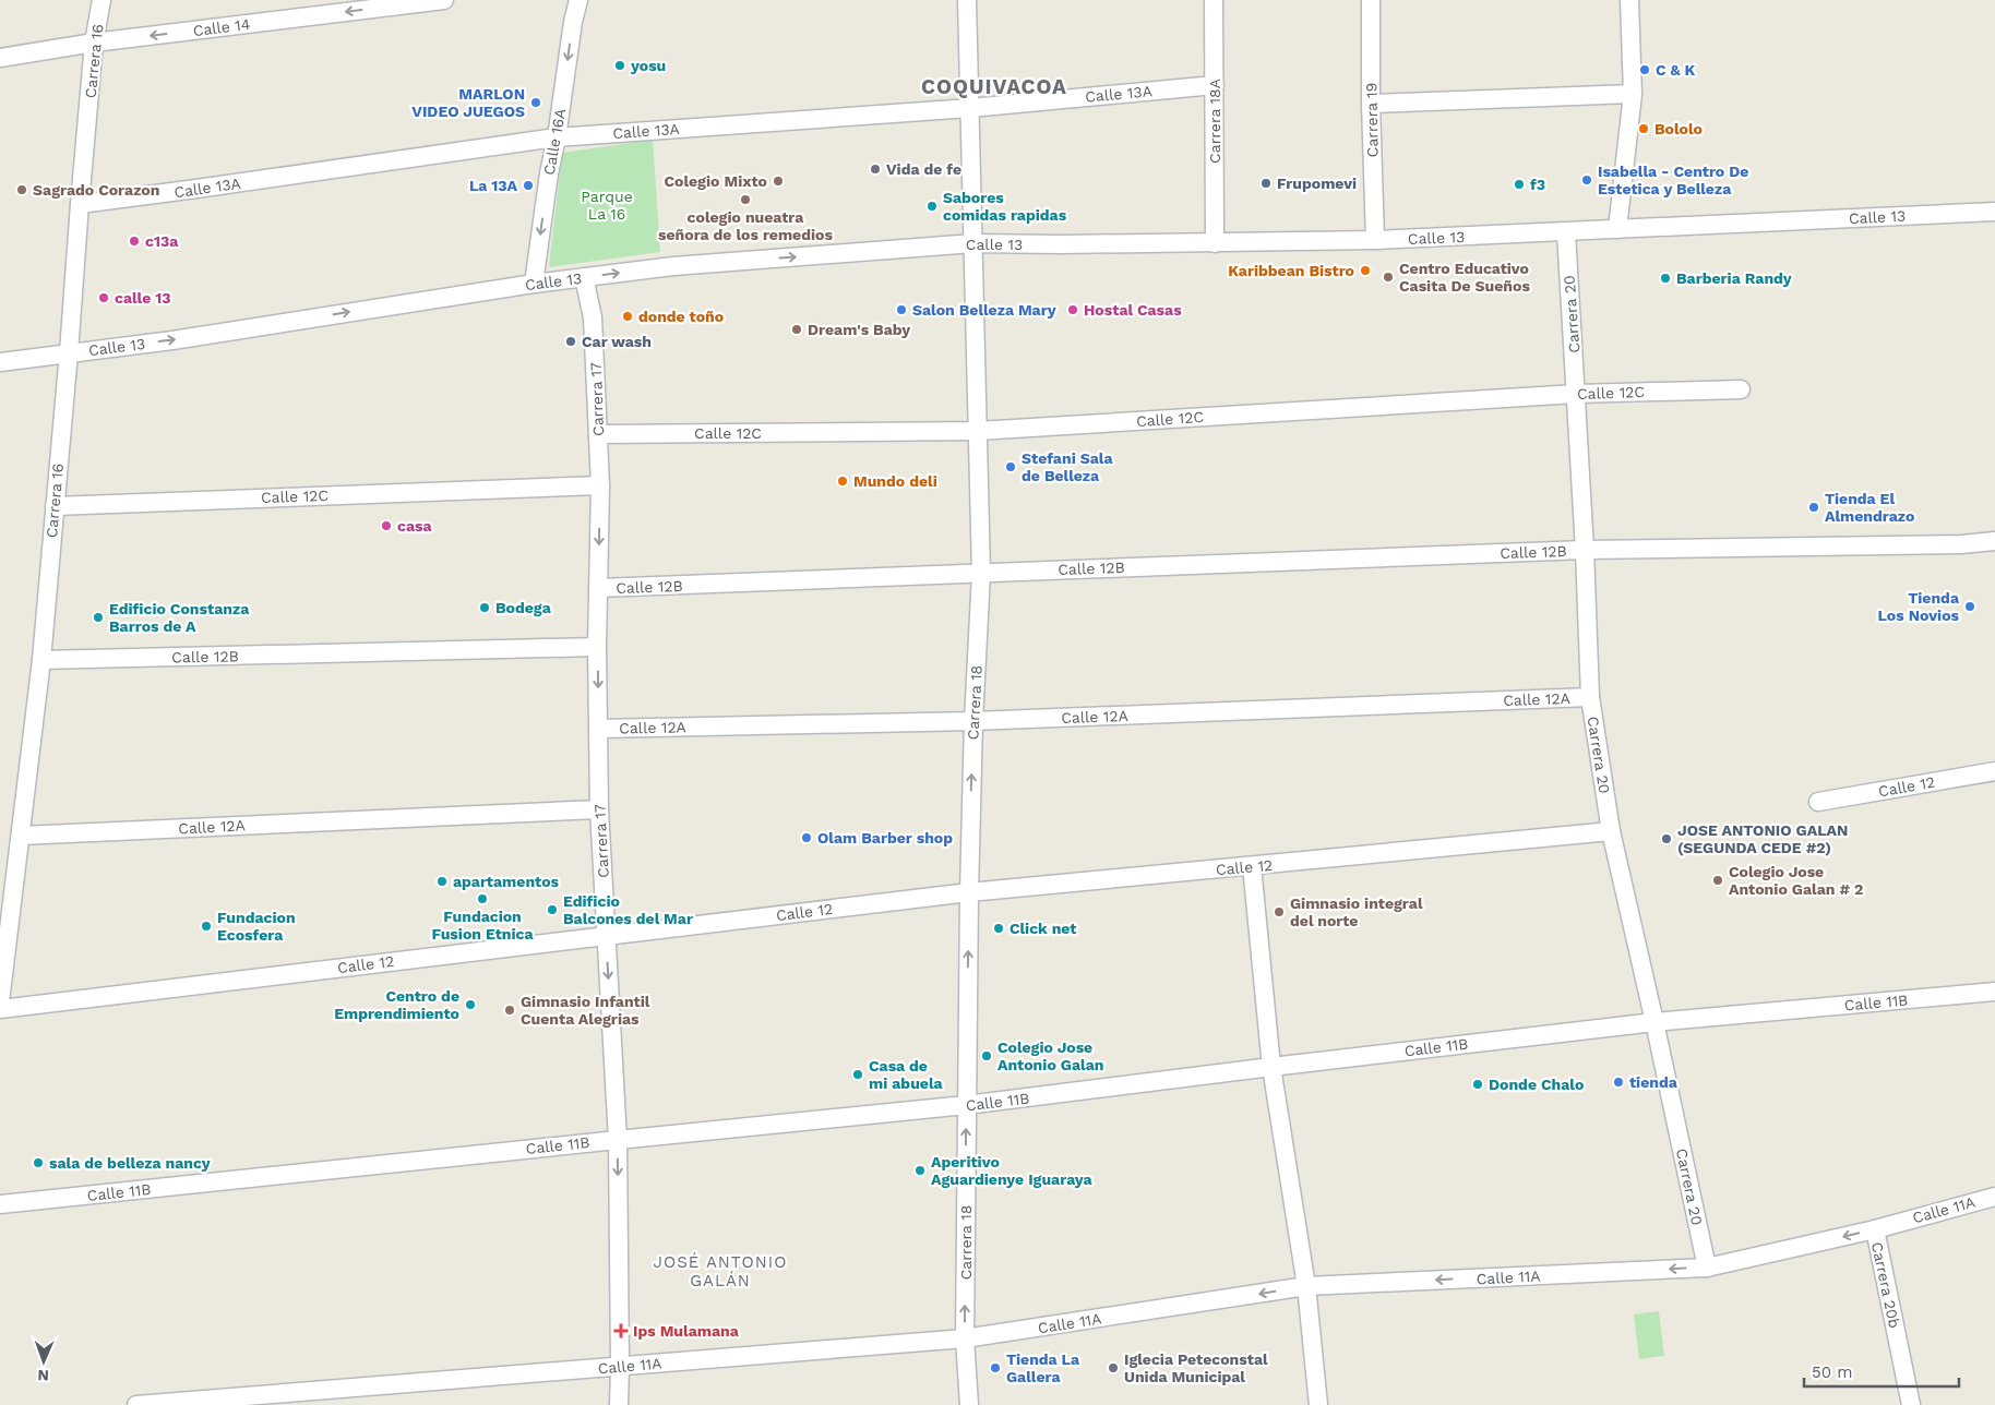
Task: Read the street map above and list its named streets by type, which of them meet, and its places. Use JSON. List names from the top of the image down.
{
  "streets": {
    "street": [
      "Calle 14",
      "Carrera 16",
      "Calle 13A",
      "Carrera 19",
      "Carrera 18A",
      "Calle 16A",
      "Calle 13",
      "Carrera 20",
      "Calle 12C",
      "Carrera 17",
      "Calle 12B",
      "Calle 12A",
      "Carrera 18",
      "Calle 12",
      "Calle 11B",
      "Calle 11A",
      "Carrera 20b"
    ]
  },
  "crossings": [
    ["Calle 14", "Carrera 16"],
    ["Carrera 16", "Calle 13A"],
    ["Carrera 16", "Calle 13"],
    ["Carrera 16", "Calle 12C"],
    ["Carrera 16", "Calle 12B"],
    ["Carrera 16", "Calle 12A"],
    ["Calle 13A", "Carrera 18A"],
    ["Calle 13A", "Calle 16A"],
    ["Calle 13A", "Carrera 18"],
    ["Carrera 19", "Calle 13"],
    ["Carrera 18A", "Calle 13"],
    ["Calle 16A", "Calle 13"],
    ["Calle 13", "Carrera 20"],
    ["Calle 13", "Carrera 17"],
    ["Calle 13", "Carrera 18"],
    ["Carrera 20", "Calle 12C"],
    ["Carrera 20", "Calle 12B"],
    ["Carrera 20", "Calle 12A"],
    ["Carrera 20", "Calle 12"],
    ["Carrera 20", "Calle 11B"],
    ["Carrera 20", "Calle 11A"],
    ["Calle 12C", "Carrera 17"],
    ["Calle 12C", "Carrera 18"],
    ["Carrera 17", "Calle 12B"],
    ["Carrera 17", "Calle 12A"],
    ["Carrera 17", "Calle 12"],
    ["Carrera 17", "Calle 11B"],
    ["Carrera 17", "Calle 11A"],
    ["Calle 12B", "Carrera 18"],
    ["Calle 12A", "Carrera 18"],
    ["Carrera 18", "Calle 12"],
    ["Carrera 18", "Calle 11B"],
    ["Carrera 18", "Calle 11A"],
    ["Calle 11A", "Carrera 20b"]
  ],
  "one_way": [
    "Calle 14",
    "Calle 16A",
    "Calle 13",
    "Carrera 17",
    "Carrera 18",
    "Calle 11A"
  ],
  "districts": ["COQUIVACOA", "JOSÉ ANTONIO GALÁN"],
  "parks": ["Parque La 16"],
  "places": {
    "other": [
      "yosu",
      "C & K",
      "MARLON VIDEO JUEGOS",
      "Bololo",
      "Vida de fe",
      "Isabella - Centro De Estetica y Belleza",
      "Colegio Mixto",
      "Frupomevi",
      "f3",
      "La 13A",
      "Sagrado Corazon",
      "colegio nueatra señora de los remedios",
      "Sabores comidas rapidas",
      "c13a",
      "Karibbean Bistro",
      "Centro Educativo Casita De Sueños",
      "Barberia Randy",
      "calle 13",
      "Salon Belleza Mary",
      "Hostal Casas",
      "donde toño",
      "Dream's Baby",
      "Car wash",
      "Stefani Sala de Belleza",
      "Mundo deli",
      "Tienda El Almendrazo",
      "casa",
      "Tienda Los Novios",
      "Bodega",
      "Edificio Constanza Barros de A",
      "Olam Barber shop",
      "JOSE ANTONIO GALAN (SEGUNDA CEDE #2)",
      "Colegio Jose Antonio Galan # 2",
      "apartamentos",
      "Fundacion Fusion Etnica",
      "Edificio Balcones del Mar",
      "Gimnasio integral del norte",
      "Fundacion Ecosfera",
      "Click net",
      "Centro de Emprendimiento",
      "Gimnasio Infantil Cuenta Alegrias",
      "Colegio Jose Antonio Galan",
      "Casa de mi abuela",
      "tienda",
      "Donde Chalo",
      "sala de belleza nancy",
      "Aperitivo Aguardienye Iguaraya",
      "Tienda La Gallera",
      "Iglecia Peteconstal Unida Municipal"
    ],
    "health": ["Ips Mulamana"]
  },
  "scale_bar": "50 m",
  "north": "bottom"
}
